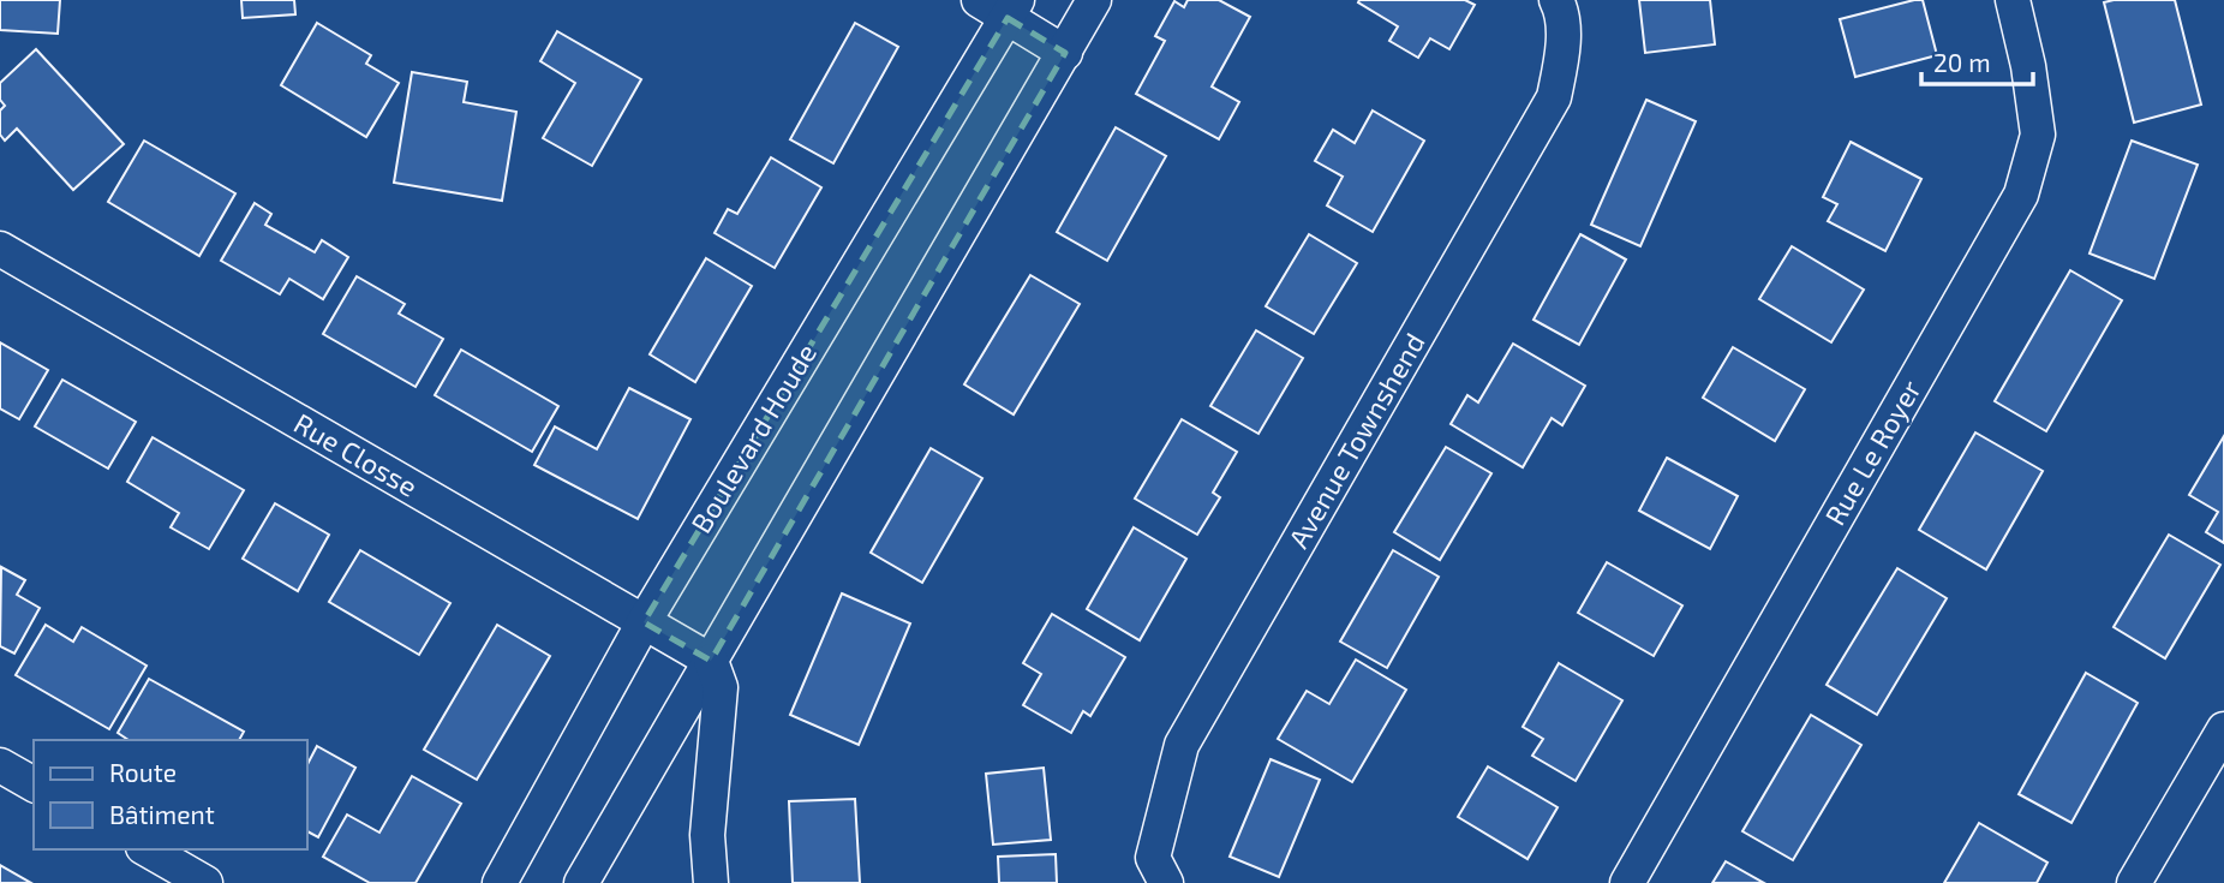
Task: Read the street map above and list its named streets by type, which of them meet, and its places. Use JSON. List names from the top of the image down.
{
  "streets": {
    "street": [
      "Boulevard Houde",
      "Avenue Townshend",
      "Rue Le Royer",
      "Rue Closse"
    ]
  },
  "crossings": [
    ["Boulevard Houde", "Rue Closse"]
  ],
  "legend": ["Route", "Bâtiment"],
  "scale_bar": "20 m"
}
